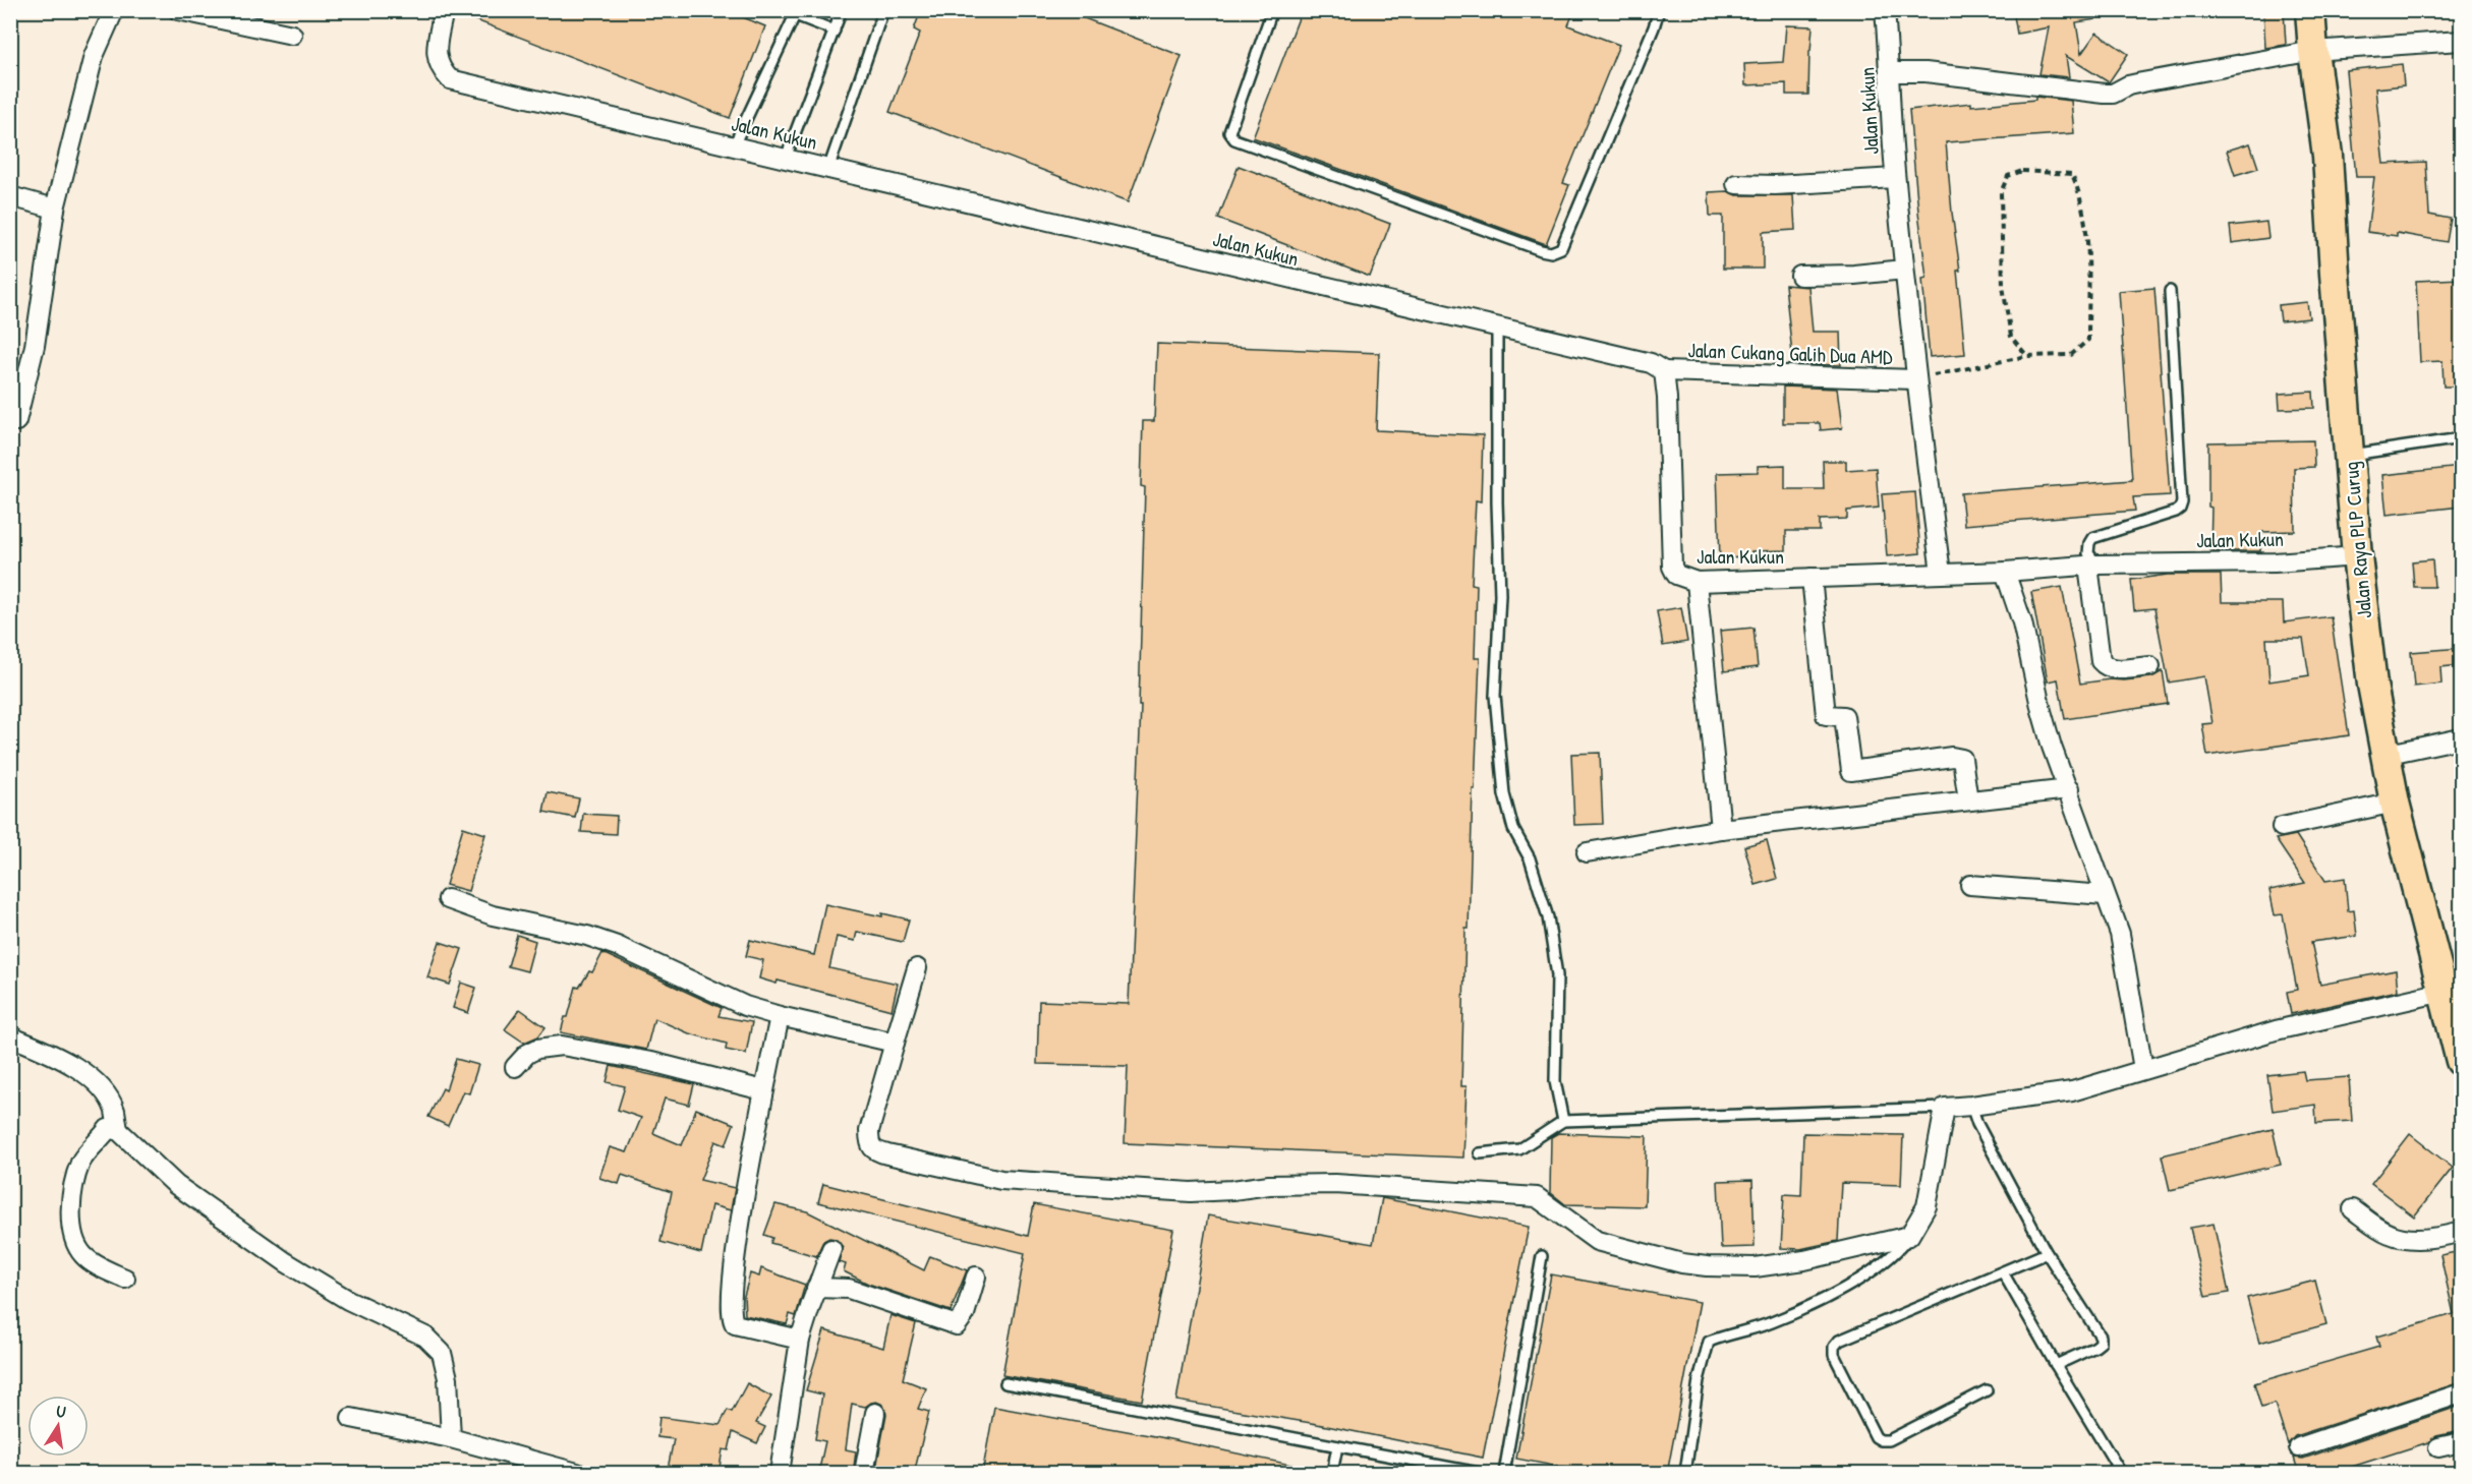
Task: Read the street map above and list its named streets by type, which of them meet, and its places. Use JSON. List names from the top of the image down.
{
  "streets": {
    "main road": ["Jalan Raya PLP Curug"],
    "street": ["Jalan Kukun", "Jalan Cukang Galih Dua AMD"]
  },
  "crossings": [
    ["Jalan Kukun", "Jalan Cukang Galih Dua AMD"],
    ["Jalan Kukun", "Jalan Raya PLP Curug"]
  ],
  "north": "top"
}
